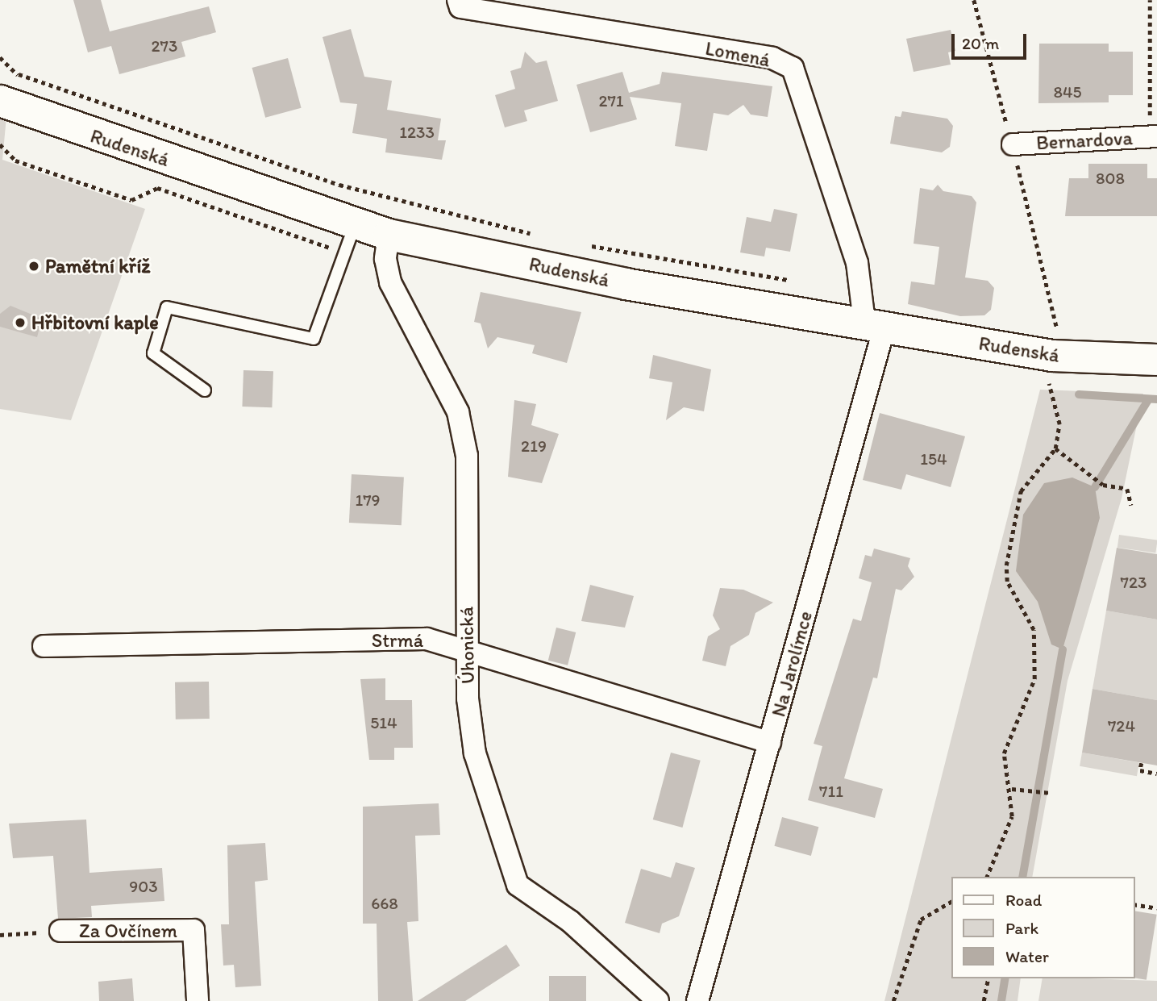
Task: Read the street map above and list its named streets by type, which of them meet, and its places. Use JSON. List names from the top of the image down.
{
  "streets": {
    "street": [
      "Lomená",
      "Bernardova",
      "Rudenská",
      "Strmá",
      "Úhonická",
      "Na Jarolímce",
      "Za Ovčínem"
    ]
  },
  "crossings": [
    ["Lomená", "Rudenská"],
    ["Lomená", "Na Jarolímce"],
    ["Rudenská", "Úhonická"],
    ["Rudenská", "Na Jarolímce"],
    ["Strmá", "Úhonická"],
    ["Strmá", "Na Jarolímce"]
  ],
  "places": ["Pamětní kříž", "Hřbitovní kaple"],
  "house_numbers": [
    "273",
    "845",
    "271",
    "1233",
    "808",
    "219",
    "154",
    "179",
    "723",
    "514",
    "724",
    "711",
    "903",
    "668"
  ],
  "legend": ["Road", "Park", "Water"],
  "scale_bar": "20 m"
}
